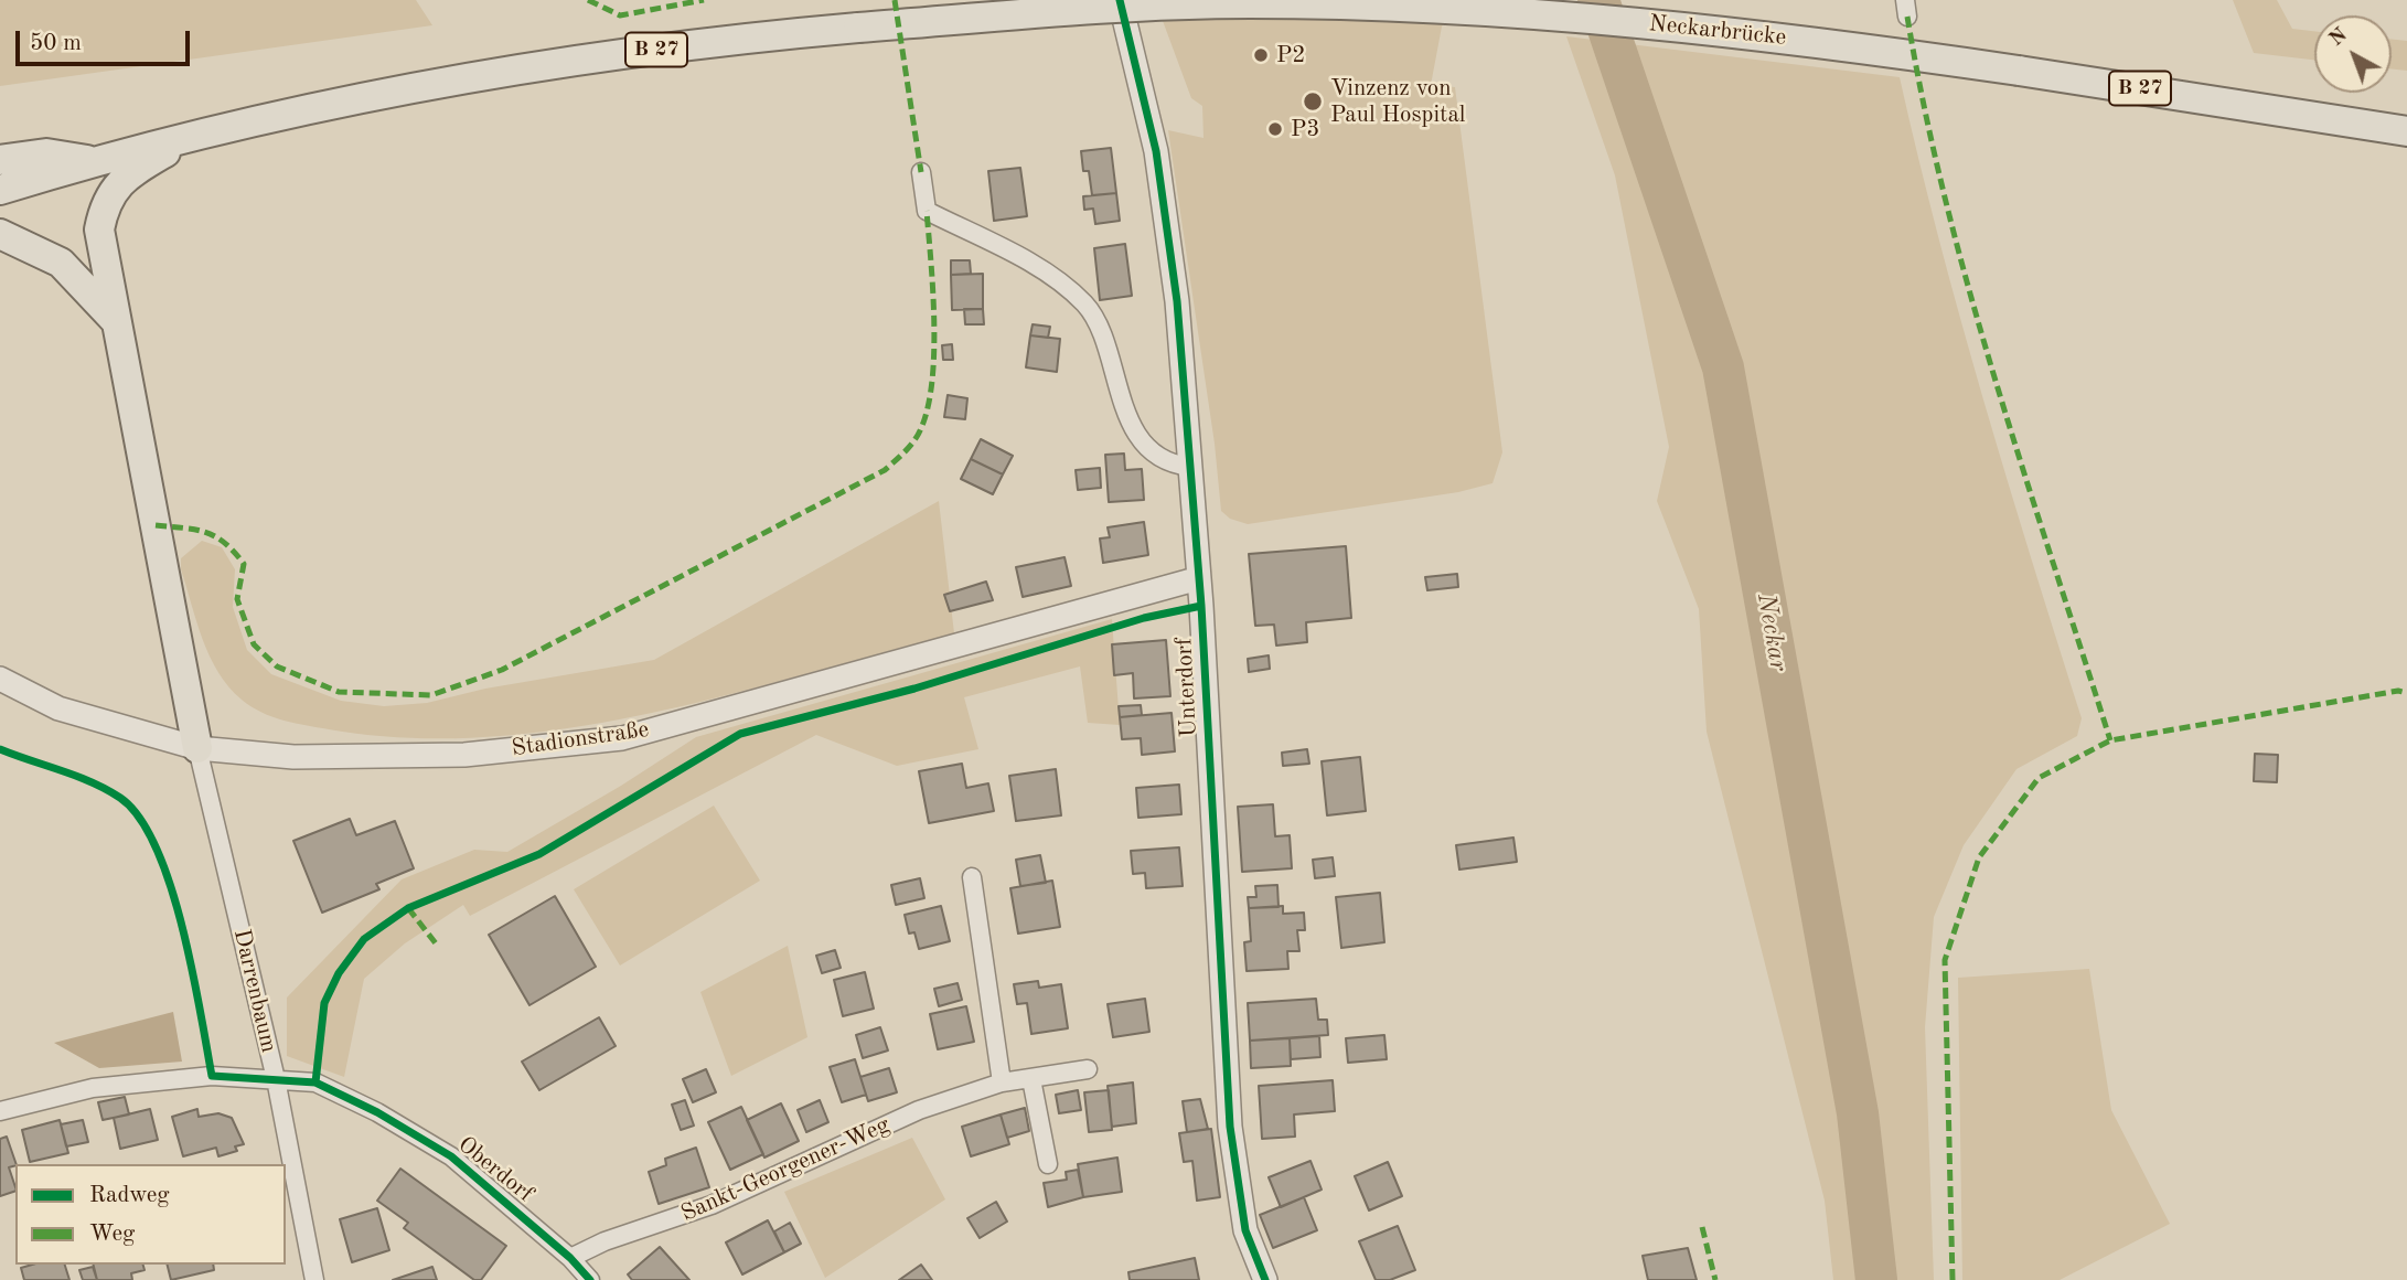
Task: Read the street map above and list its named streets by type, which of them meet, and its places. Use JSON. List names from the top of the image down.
{
  "streets": {
    "main road": ["Neckarbrücke", "B 27"],
    "street": [
      "Unterdorf",
      "Stadionstraße",
      "Darrenbaum",
      "Oberdorf",
      "Sankt-Georgener-Weg"
    ]
  },
  "crossings": [
    ["Neckarbrücke", "B 27"],
    ["Unterdorf", "Stadionstraße"],
    ["Stadionstraße", "Darrenbaum"],
    ["Darrenbaum", "Oberdorf"],
    ["Oberdorf", "Sankt-Georgener-Weg"]
  ],
  "water": ["Neckar"],
  "places": ["P2", "Vinzenz von Paul Hospital", "P3"],
  "legend": ["Radweg", "Weg"],
  "scale_bar": "50 m",
  "north": "top left"
}
